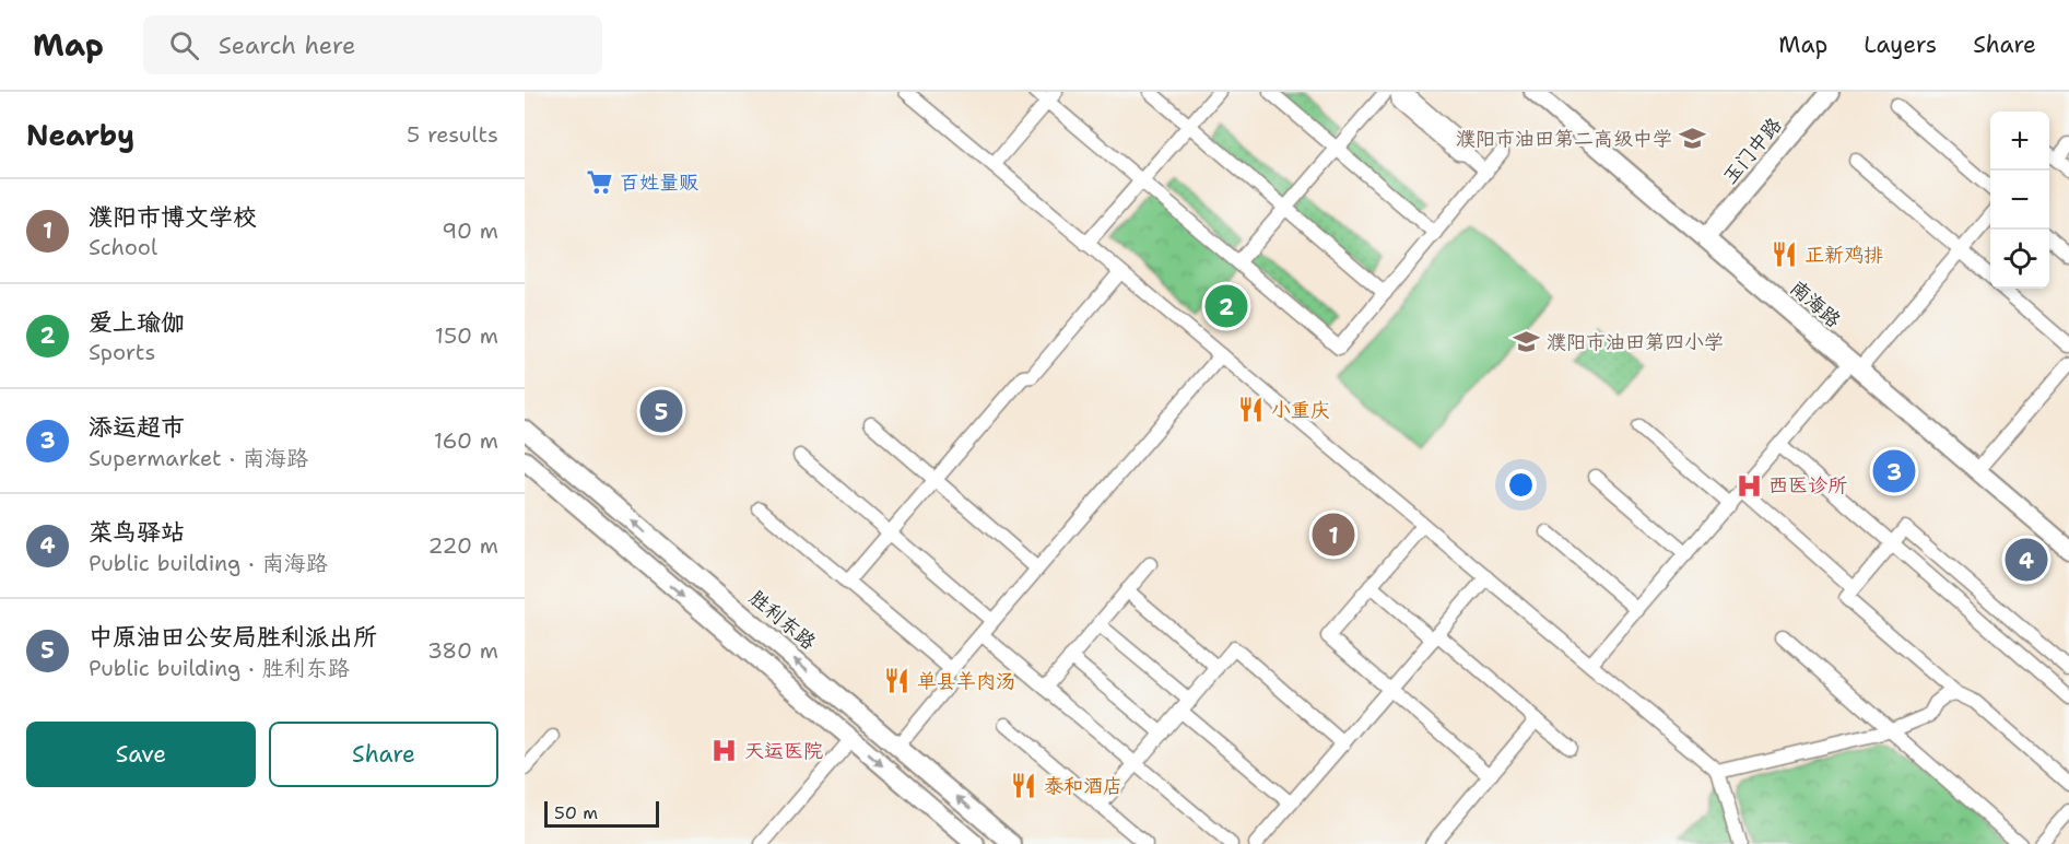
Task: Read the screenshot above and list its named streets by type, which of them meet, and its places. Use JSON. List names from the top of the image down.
{
  "streets": {
    "main road": ["玉门中路", "南海路", "胜利东路"]
  },
  "crossings": [
    ["玉门中路", "南海路"]
  ],
  "places": {
    "school or university": ["濮阳市油田第二高级中学", "濮阳市油田第四小学"],
    "supermarket": ["百姓量贩"],
    "restaurant": [
      "正新鸡排",
      "小重庆",
      "单县羊肉汤",
      "泰和酒店"
    ],
    "hospital": ["西医诊所", "天运医院"]
  },
  "scale_bar": "50 m",
  "page": {
    "header": "Map",
    "search": "Search here",
    "nav": ["Map", "Layers", "Share"],
    "heading": ["Nearby", "5 results"],
    "map_buttons": ["+", "−"],
    "list": [
      {
        "mark": "1",
        "name": "濮阳市博文学校",
        "note": "School",
        "value": "90 m"
      },
      {
        "mark": "2",
        "name": "爱上瑜伽",
        "note": "Sports",
        "value": "150 m"
      },
      {
        "mark": "3",
        "name": "添运超市",
        "note": "Supermarket · 南海路",
        "value": "160 m"
      },
      {
        "mark": "4",
        "name": "菜鸟驿站",
        "note": "Public building · 南海路",
        "value": "220 m"
      },
      {
        "mark": "5",
        "name": "中原油田公安局胜利派出所",
        "note": "Public building · 胜利东路",
        "value": "380 m"
      }
    ],
    "pins": [
      "2",
      "5",
      "3",
      "1",
      "4"
    ],
    "buttons": ["Save", "Share"],
    "scale": "50 m"
  }
}
